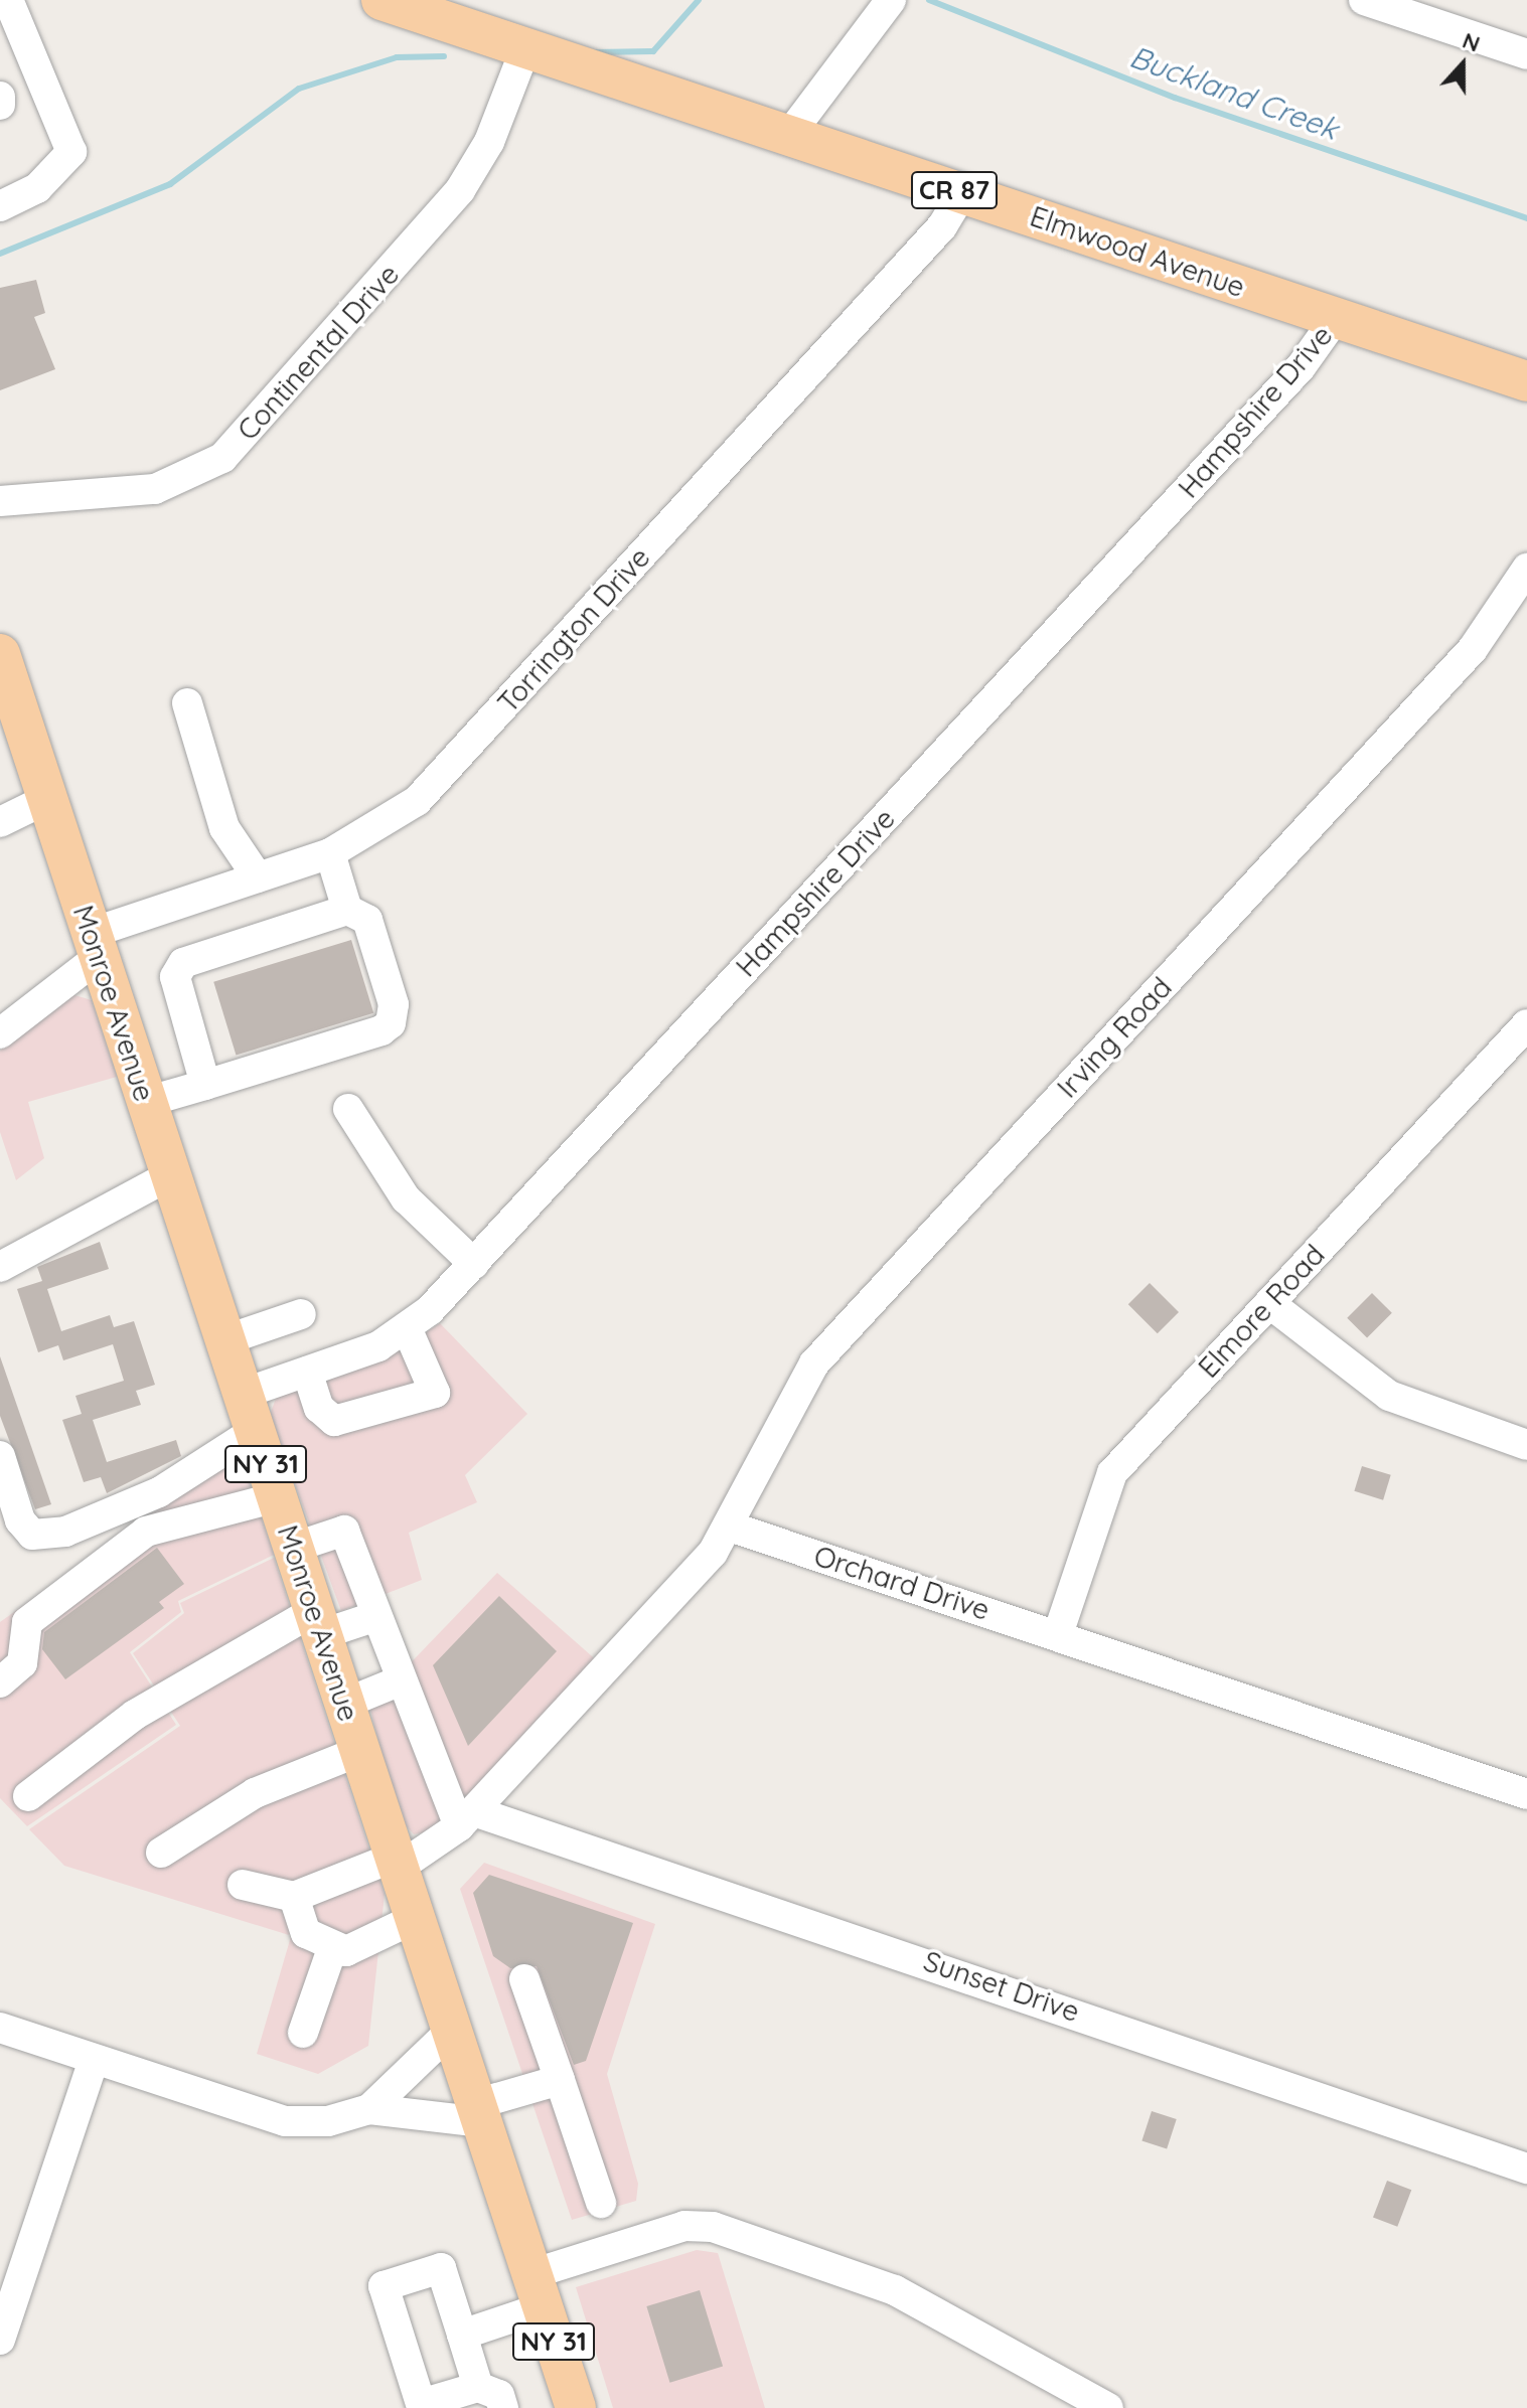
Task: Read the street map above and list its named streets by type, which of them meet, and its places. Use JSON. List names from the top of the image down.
{
  "streets": {
    "main road": [
      "CR 87",
      "Elmwood Avenue",
      "Monroe Avenue",
      "NY 31"
    ],
    "street": [
      "Continental Drive",
      "Hampshire Drive",
      "Torrington Drive",
      "Irving Road",
      "Elmore Road",
      "Orchard Drive",
      "Sunset Drive"
    ]
  },
  "crossings": [
    ["Elmwood Avenue", "Continental Drive"],
    ["Elmwood Avenue", "Hampshire Drive"],
    ["Elmwood Avenue", "Torrington Drive"],
    ["Hampshire Drive", "Monroe Avenue"],
    ["Torrington Drive", "Monroe Avenue"],
    ["Irving Road", "Orchard Drive"],
    ["Elmore Road", "Orchard Drive"]
  ],
  "water": ["Buckland Creek"],
  "north": "top"
}
